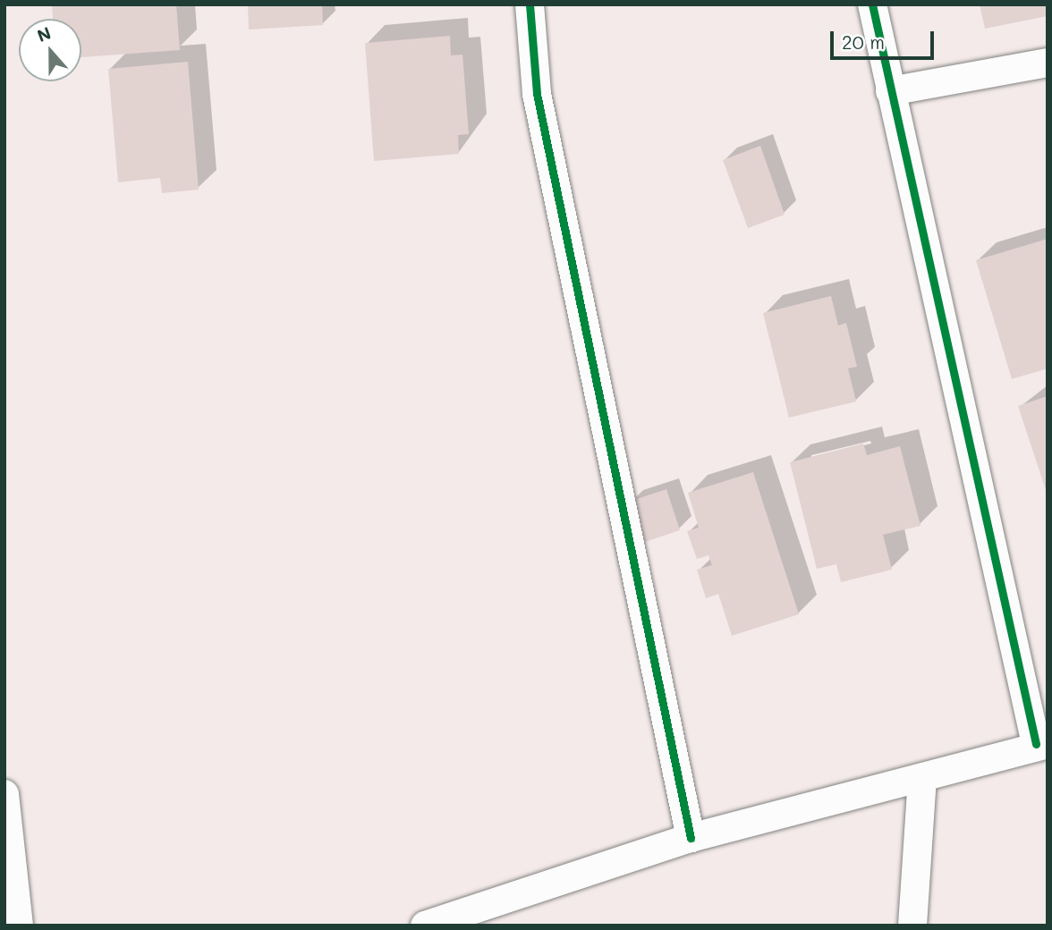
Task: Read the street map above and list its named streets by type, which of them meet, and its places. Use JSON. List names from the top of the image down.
{
  "scale_bar": "20 m",
  "north": "top"
}
